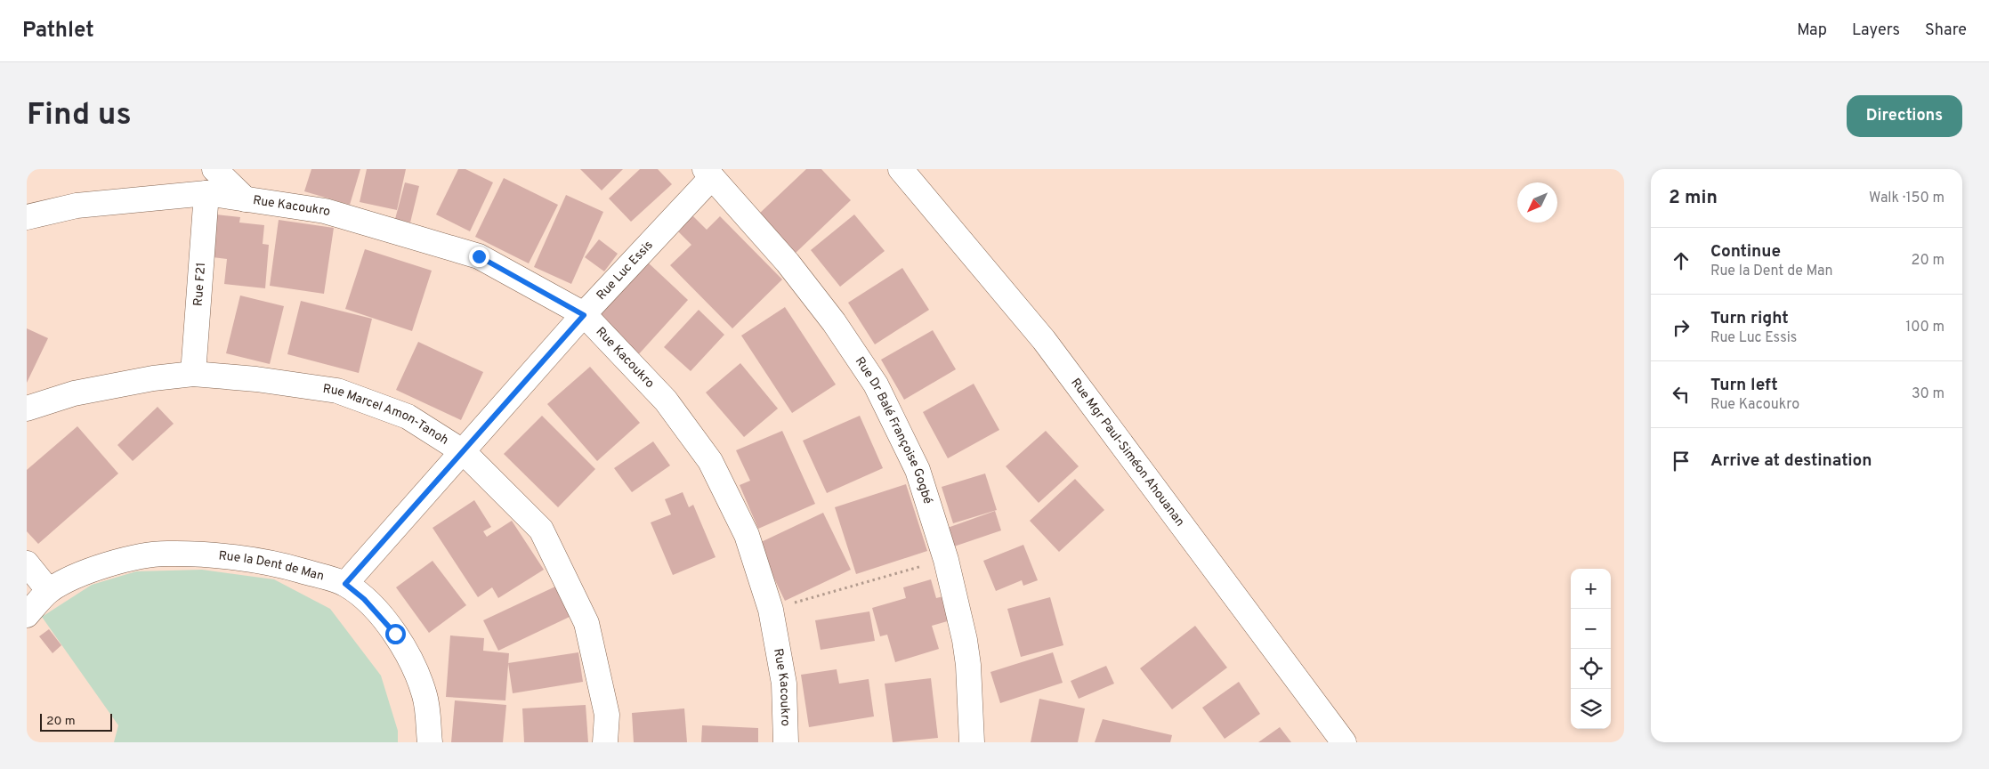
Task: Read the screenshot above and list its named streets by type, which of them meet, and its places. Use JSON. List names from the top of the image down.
{
  "streets": {
    "street": [
      "Rue Kacoukro",
      "Rue Luc Essis",
      "Rue F21",
      "Rue Marcel Amon-Tanoh",
      "Rue Dr Balé Françoise Gogbé",
      "Rue Mgr Paul-Siméon Ahouanan",
      "Rue la Dent de Man"
    ]
  },
  "crossings": [
    ["Rue Kacoukro", "Rue Luc Essis"],
    ["Rue Kacoukro", "Rue F21"],
    ["Rue Luc Essis", "Rue Marcel Amon-Tanoh"],
    ["Rue Luc Essis", "Rue Dr Balé Françoise Gogbé"],
    ["Rue Luc Essis", "Rue la Dent de Man"],
    ["Rue F21", "Rue Marcel Amon-Tanoh"]
  ],
  "scale_bar": "20 m",
  "north": "bottom left",
  "page": {
    "header": "Pathlet",
    "nav": ["Map", "Layers", "Share"],
    "buttons": "Directions",
    "title": "Find us",
    "heading": ["2 min", "Walk · 150 m"],
    "list": [
      ["Continue", "Rue la Dent de Man", "20 m"],
      ["Turn right", "Rue Luc Essis", "100 m"],
      ["Turn left", "Rue Kacoukro", "30 m"],
      "Arrive at destination"
    ],
    "map_buttons": ["+", "−"],
    "scale": "20 m"
  }
}
